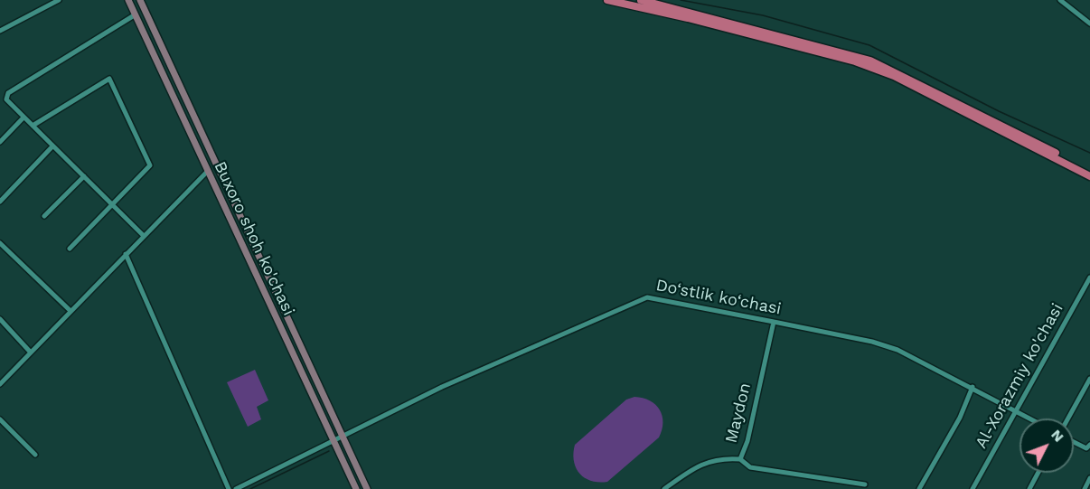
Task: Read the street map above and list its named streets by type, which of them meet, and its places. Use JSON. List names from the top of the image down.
{
  "streets": {
    "main road": ["Buxoro shoh ko'chasi"],
    "street": ["Do‘stlik ko‘chasi", "Al-Xorazmiy ko'chasi", "Maydon"]
  },
  "crossings": [
    ["Buxoro shoh ko'chasi", "Do‘stlik ko‘chasi"],
    ["Do‘stlik ko‘chasi", "Al-Xorazmiy ko'chasi"],
    ["Do‘stlik ko‘chasi", "Maydon"]
  ],
  "north": "top right"
}
